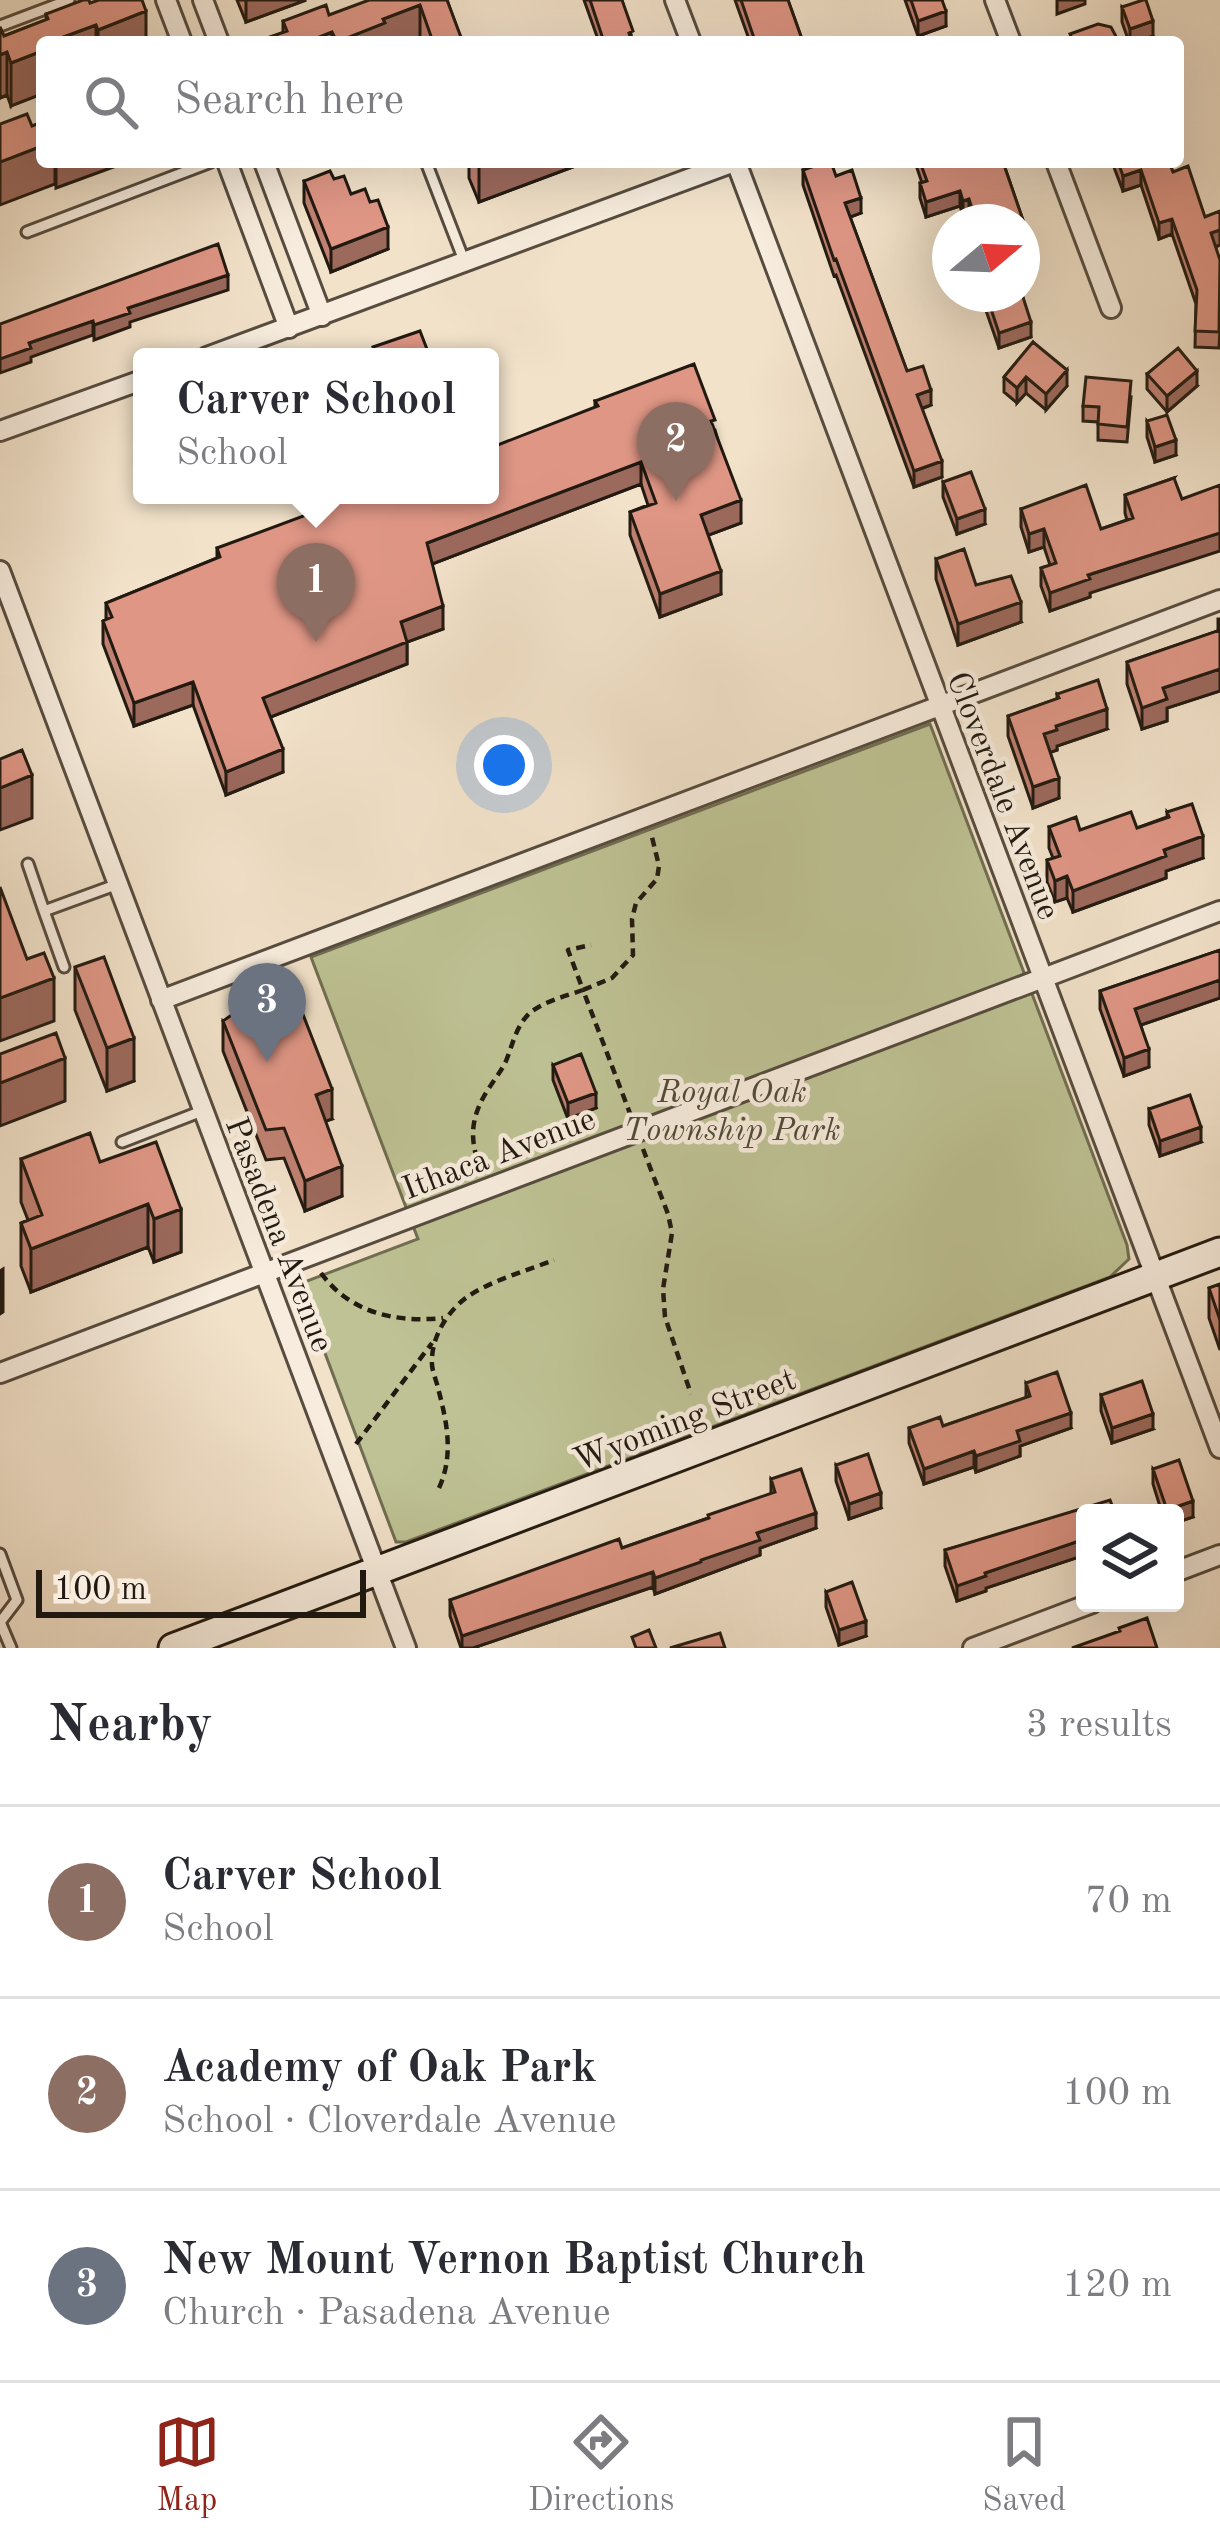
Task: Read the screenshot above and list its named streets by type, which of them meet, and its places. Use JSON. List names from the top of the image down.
{
  "streets": {
    "street": [
      "Cloverdale Avenue",
      "Ithaca Avenue",
      "Pasadena Avenue",
      "Wyoming Street"
    ]
  },
  "crossings": [
    ["Cloverdale Avenue", "Ithaca Avenue"],
    ["Cloverdale Avenue", "Wyoming Street"],
    ["Ithaca Avenue", "Pasadena Avenue"],
    ["Pasadena Avenue", "Wyoming Street"]
  ],
  "parks": ["Royal Oak Township Park"],
  "scale_bar": "100 m",
  "north": "right",
  "page": {
    "search": "Search here",
    "popup": ["Carver School", "School"],
    "pins": ["2", "1", "3"],
    "scale": "100 m",
    "heading": ["Nearby", "3 results"],
    "list": [
      {
        "mark": "1",
        "name": "Carver School",
        "note": "School",
        "value": "70 m"
      },
      {
        "mark": "2",
        "name": "Academy of Oak Park",
        "note": "School · Cloverdale Avenue",
        "value": "100 m"
      },
      {
        "mark": "3",
        "name": "New Mount Vernon Baptist Church",
        "note": "Church · Pasadena Avenue",
        "value": "120 m"
      }
    ],
    "nav": ["Map", "Directions", "Saved"]
  }
}
